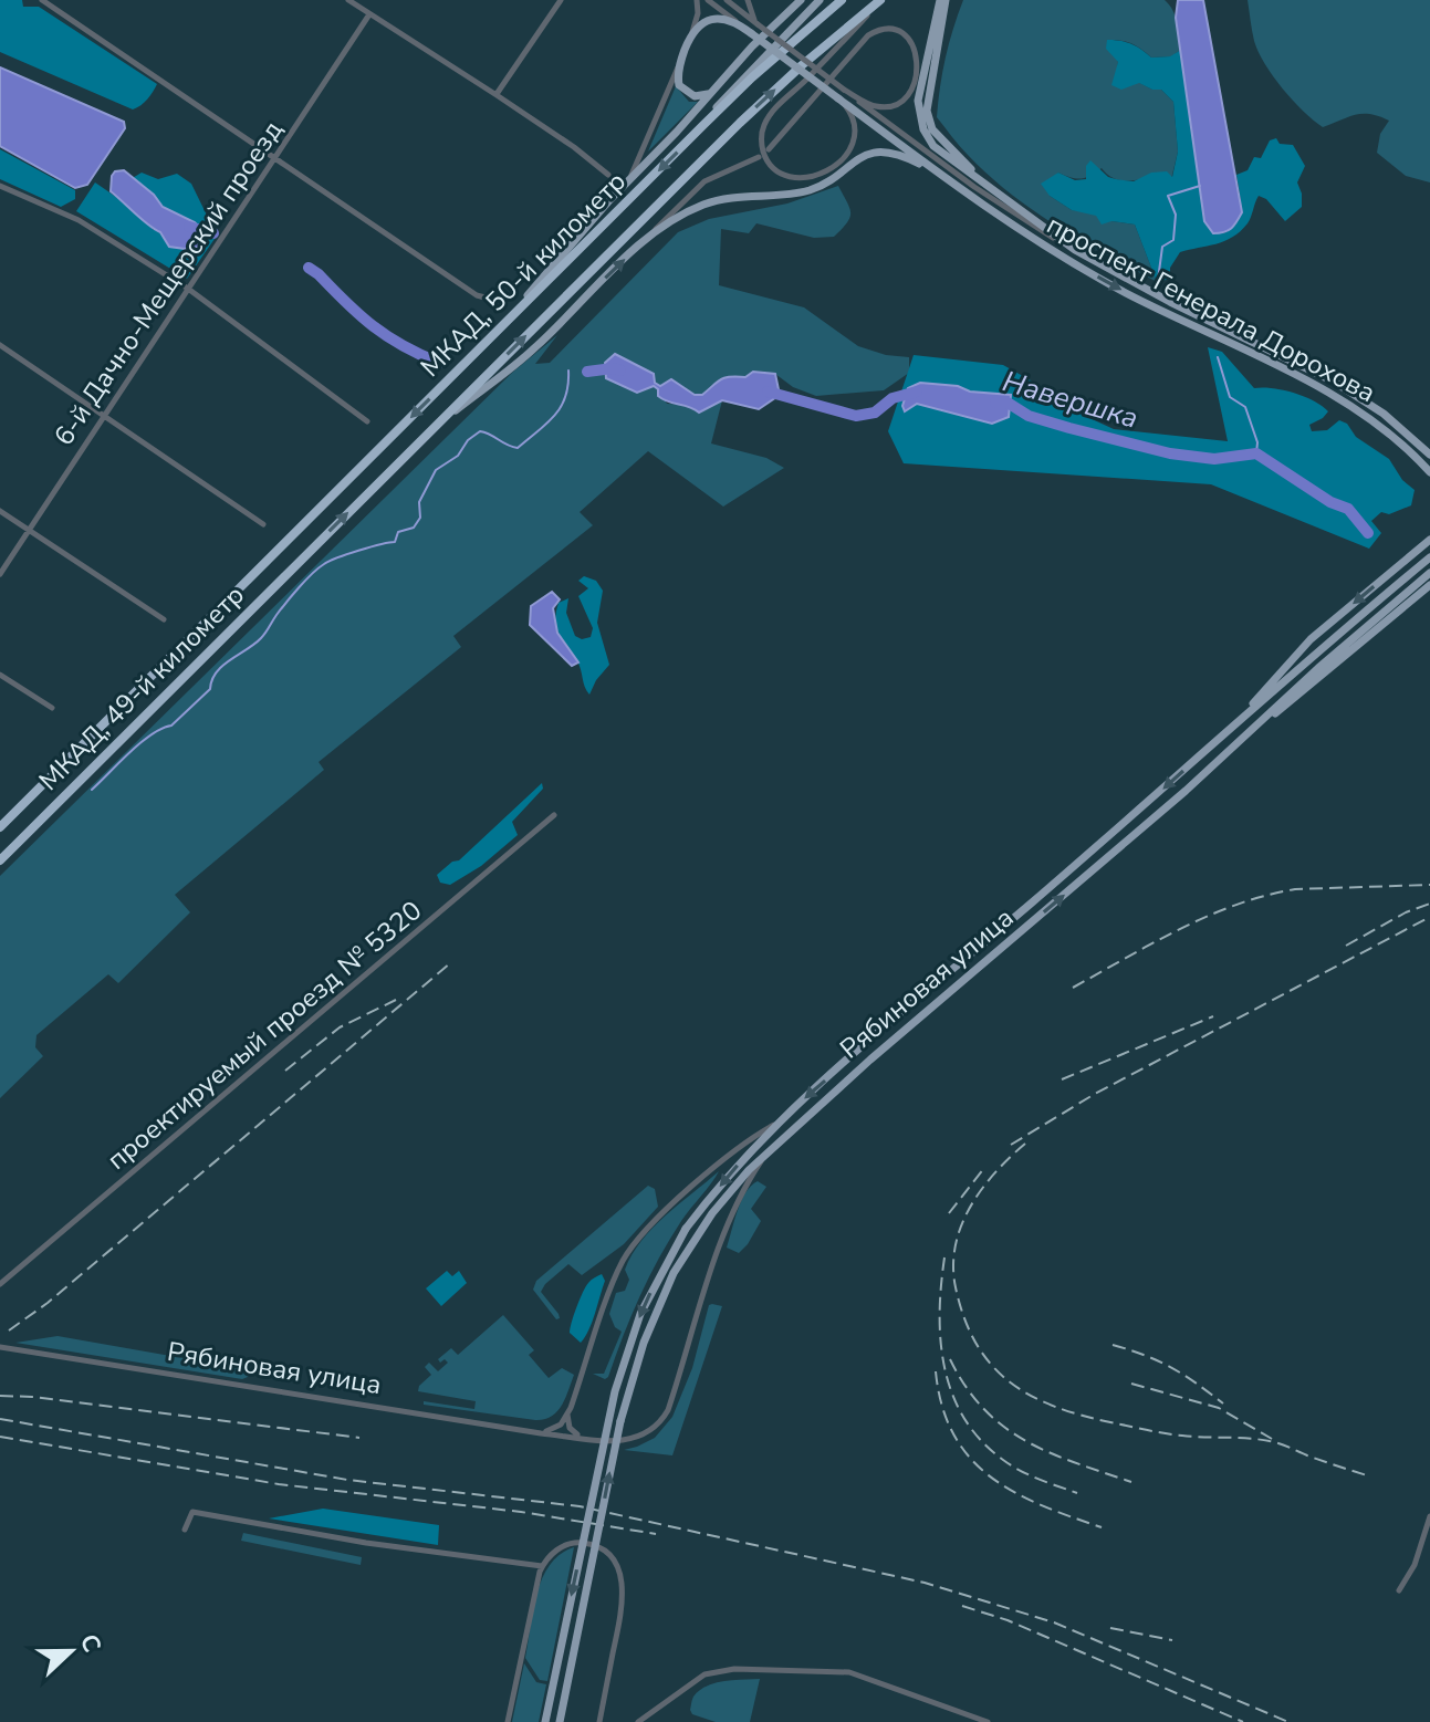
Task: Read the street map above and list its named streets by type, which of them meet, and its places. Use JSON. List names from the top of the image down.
{
  "streets": {
    "highway": ["МКАД, 50-й километр", "МКАД, 49-й километр"],
    "main road": ["проспект Генерала Дорохова", "Рябиновая улица"],
    "street": ["6-й Дачно-Мещерский проезд", "проектируемый проезд № 5320"]
  },
  "crossings": [
    ["МКАД, 50-й километр", "МКАД, 49-й километр"]
  ],
  "water": ["Навершка"],
  "north": "right"
}
